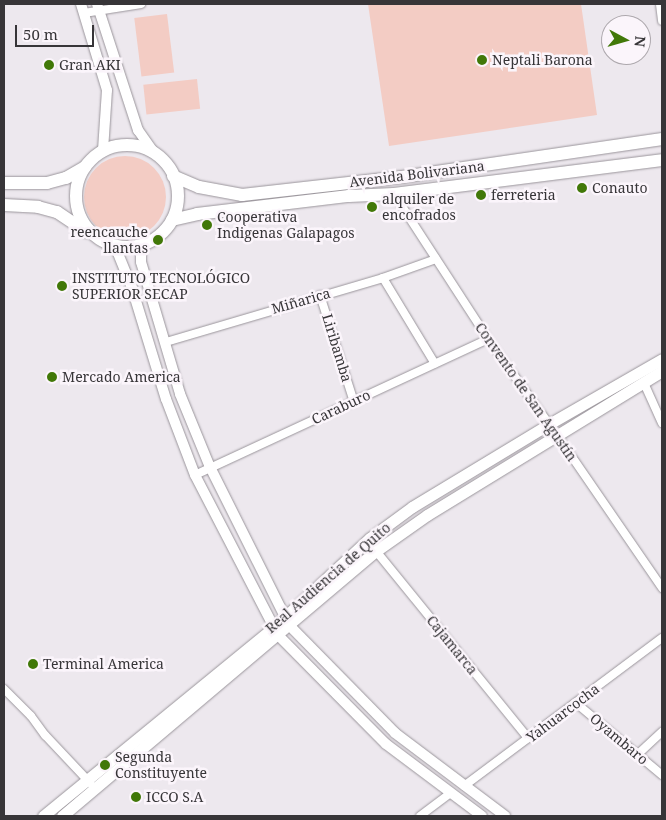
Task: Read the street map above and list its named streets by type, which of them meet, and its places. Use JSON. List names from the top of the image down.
{
  "streets": {
    "main road": ["Avenida Bolivariana", "Real Audiencia de Quito"],
    "street": [
      "Miñarica",
      "Liribamba",
      "Convento de San Agustín",
      "Caraburo",
      "Cajamarca",
      "Yahuarcocha",
      "Oyambaro"
    ]
  },
  "crossings": [
    ["Avenida Bolivariana", "Convento de San Agustín"],
    ["Miñarica", "Liribamba"],
    ["Miñarica", "Convento de San Agustín"],
    ["Liribamba", "Caraburo"],
    ["Convento de San Agustín", "Caraburo"],
    ["Convento de San Agustín", "Real Audiencia de Quito"],
    ["Real Audiencia de Quito", "Cajamarca"],
    ["Cajamarca", "Yahuarcocha"],
    ["Yahuarcocha", "Oyambaro"]
  ],
  "places": [
    "Neptali Barona",
    "Gran AKI",
    "Conauto",
    "ferreteria",
    "alquiler de encofrados",
    "Cooperativa Indigenas Galapagos",
    "reencauche llantas",
    "INSTITUTO TECNOLÓGICO SUPERIOR SECAP",
    "Mercado America",
    "Terminal America",
    "Segunda Constituyente",
    "ICCO S.A"
  ],
  "scale_bar": "50 m",
  "north": "right"
}
